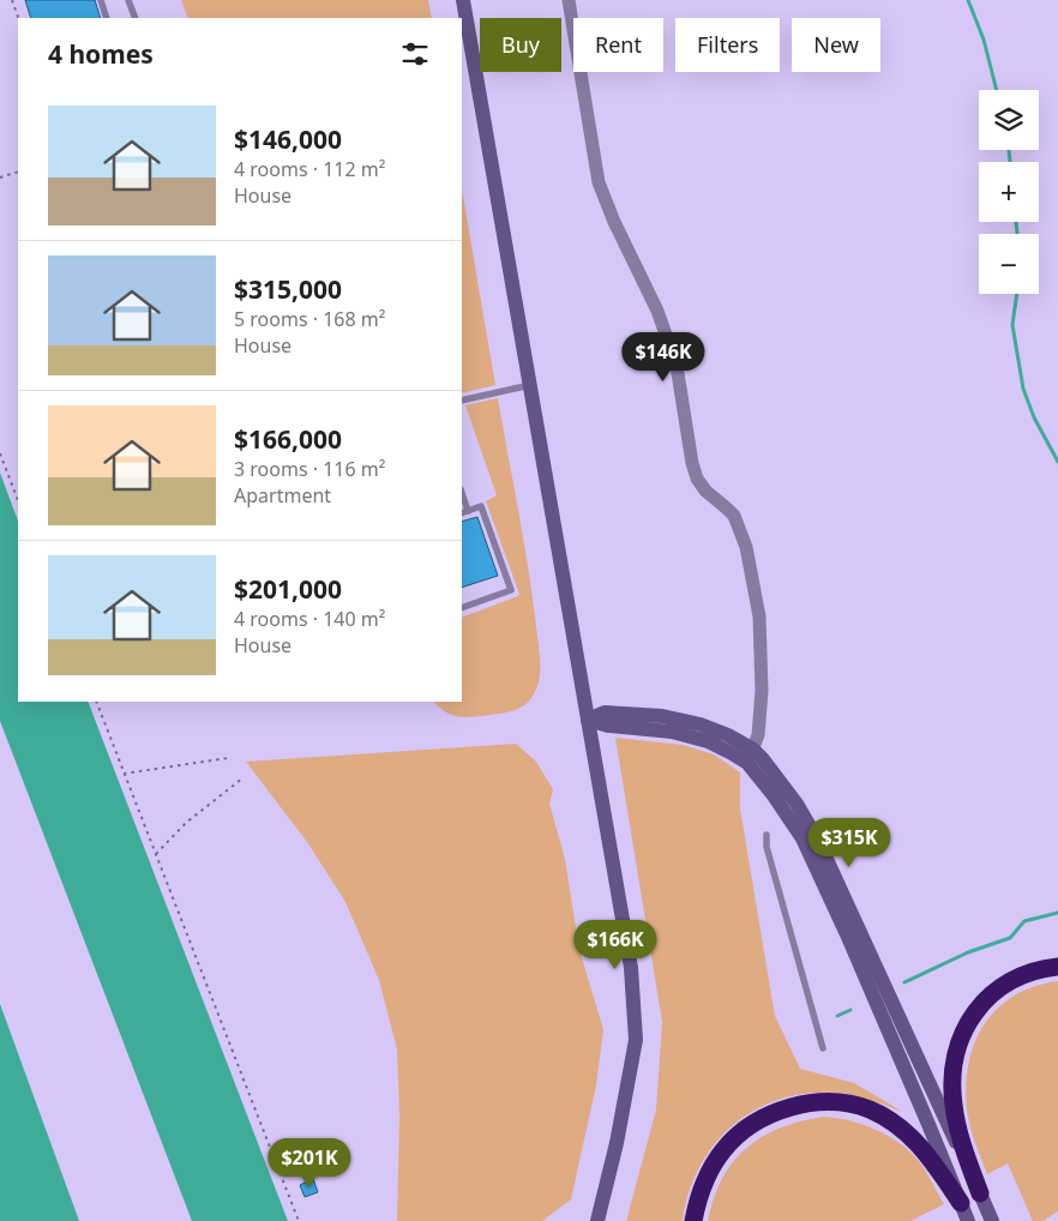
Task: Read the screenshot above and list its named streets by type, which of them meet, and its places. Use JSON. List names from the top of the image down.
{
  "page": {
    "chip": [
      "Buy",
      "Rent",
      "Filters",
      "New"
    ],
    "heading": "4 homes",
    "map_buttons": ["+", "−"],
    "list": [
      {
        "name": "$146,000",
        "note": "4 rooms · 112 m² · House"
      },
      {
        "name": "$315,000",
        "note": "5 rooms · 168 m² · House"
      },
      {
        "name": "$166,000",
        "note": "3 rooms · 116 m² · Apartment"
      },
      {
        "name": "$201,000",
        "note": "4 rooms · 140 m² · House"
      }
    ],
    "price": [
      "$146K",
      "$315K",
      "$166K",
      "$201K"
    ]
  }
}
